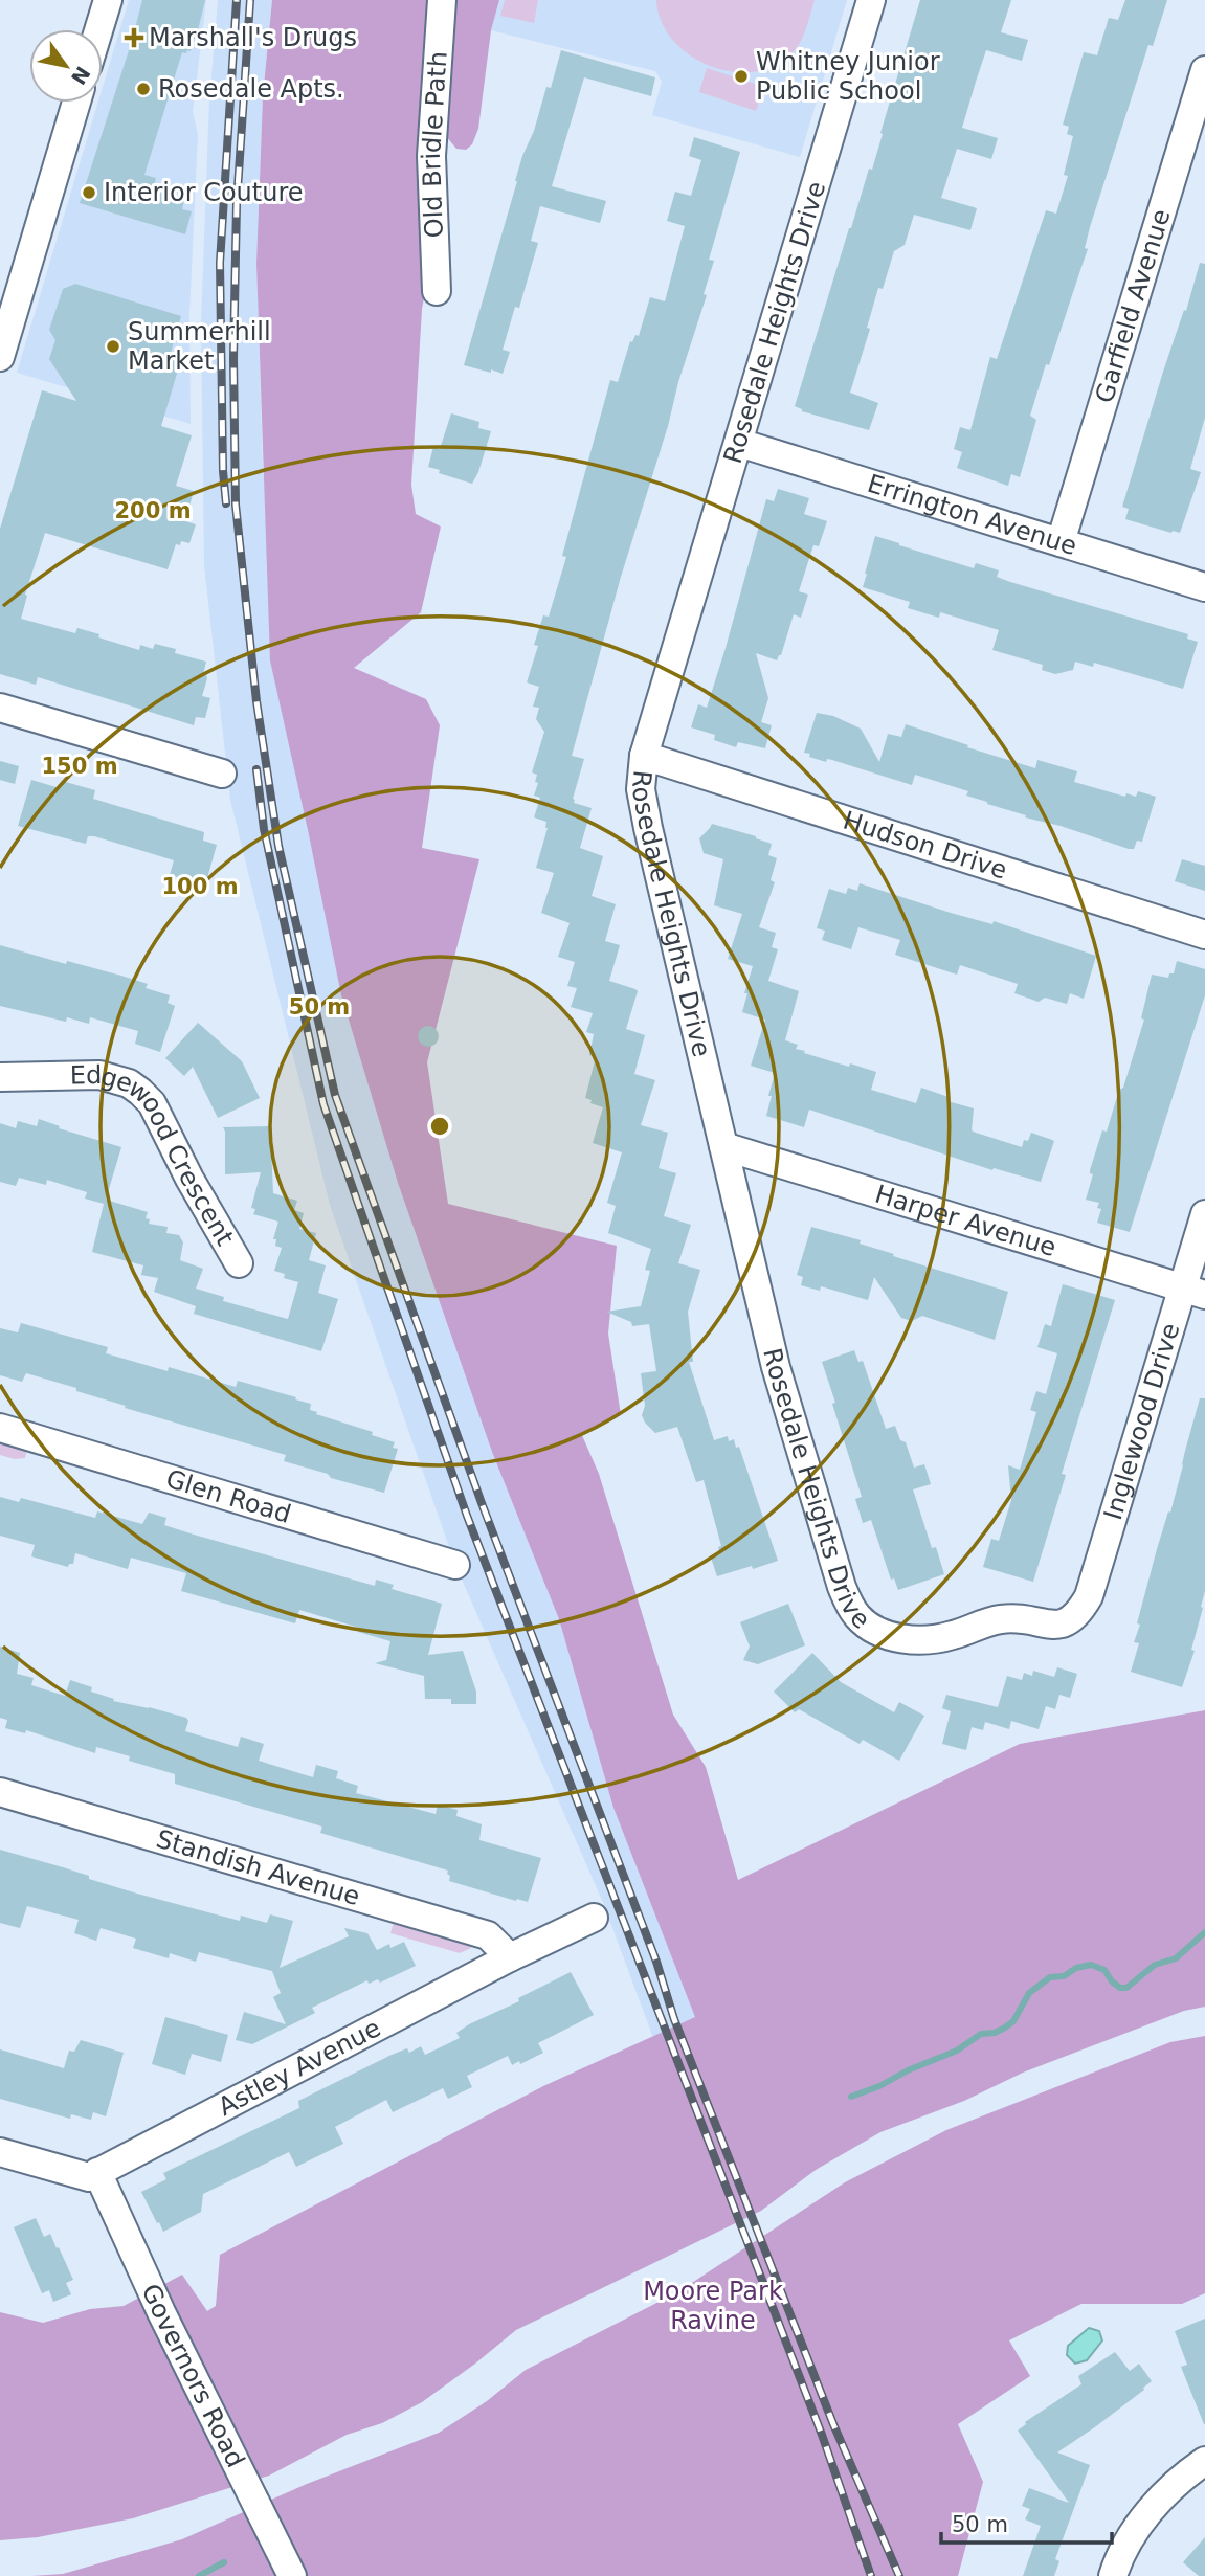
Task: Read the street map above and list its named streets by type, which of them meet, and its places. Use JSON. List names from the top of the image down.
{
  "streets": {
    "street": [
      "Old Bridle Path",
      "Garfield Avenue",
      "Rosedale Heights Drive",
      "Errington Avenue",
      "Hudson Drive",
      "Edgewood Crescent",
      "Harper Avenue",
      "Inglewood Drive",
      "Glen Road",
      "Standish Avenue",
      "Astley Avenue",
      "Governors Road"
    ]
  },
  "crossings": [
    ["Garfield Avenue", "Errington Avenue"],
    ["Rosedale Heights Drive", "Errington Avenue"],
    ["Rosedale Heights Drive", "Hudson Drive"],
    ["Rosedale Heights Drive", "Harper Avenue"],
    ["Rosedale Heights Drive", "Inglewood Drive"],
    ["Harper Avenue", "Inglewood Drive"],
    ["Standish Avenue", "Astley Avenue"],
    ["Astley Avenue", "Governors Road"]
  ],
  "parks": ["Moore Park Ravine"],
  "places": {
    "health": ["Marshall's Drugs"],
    "other": [
      "Whitney Junior Public School",
      "Rosedale Apts.",
      "Interior Couture",
      "Summerhill Market"
    ]
  },
  "scale_bar": "50 m",
  "north": "bottom right",
  "rings": [
    "200 m",
    "150 m",
    "100 m",
    "50 m"
  ]
}
